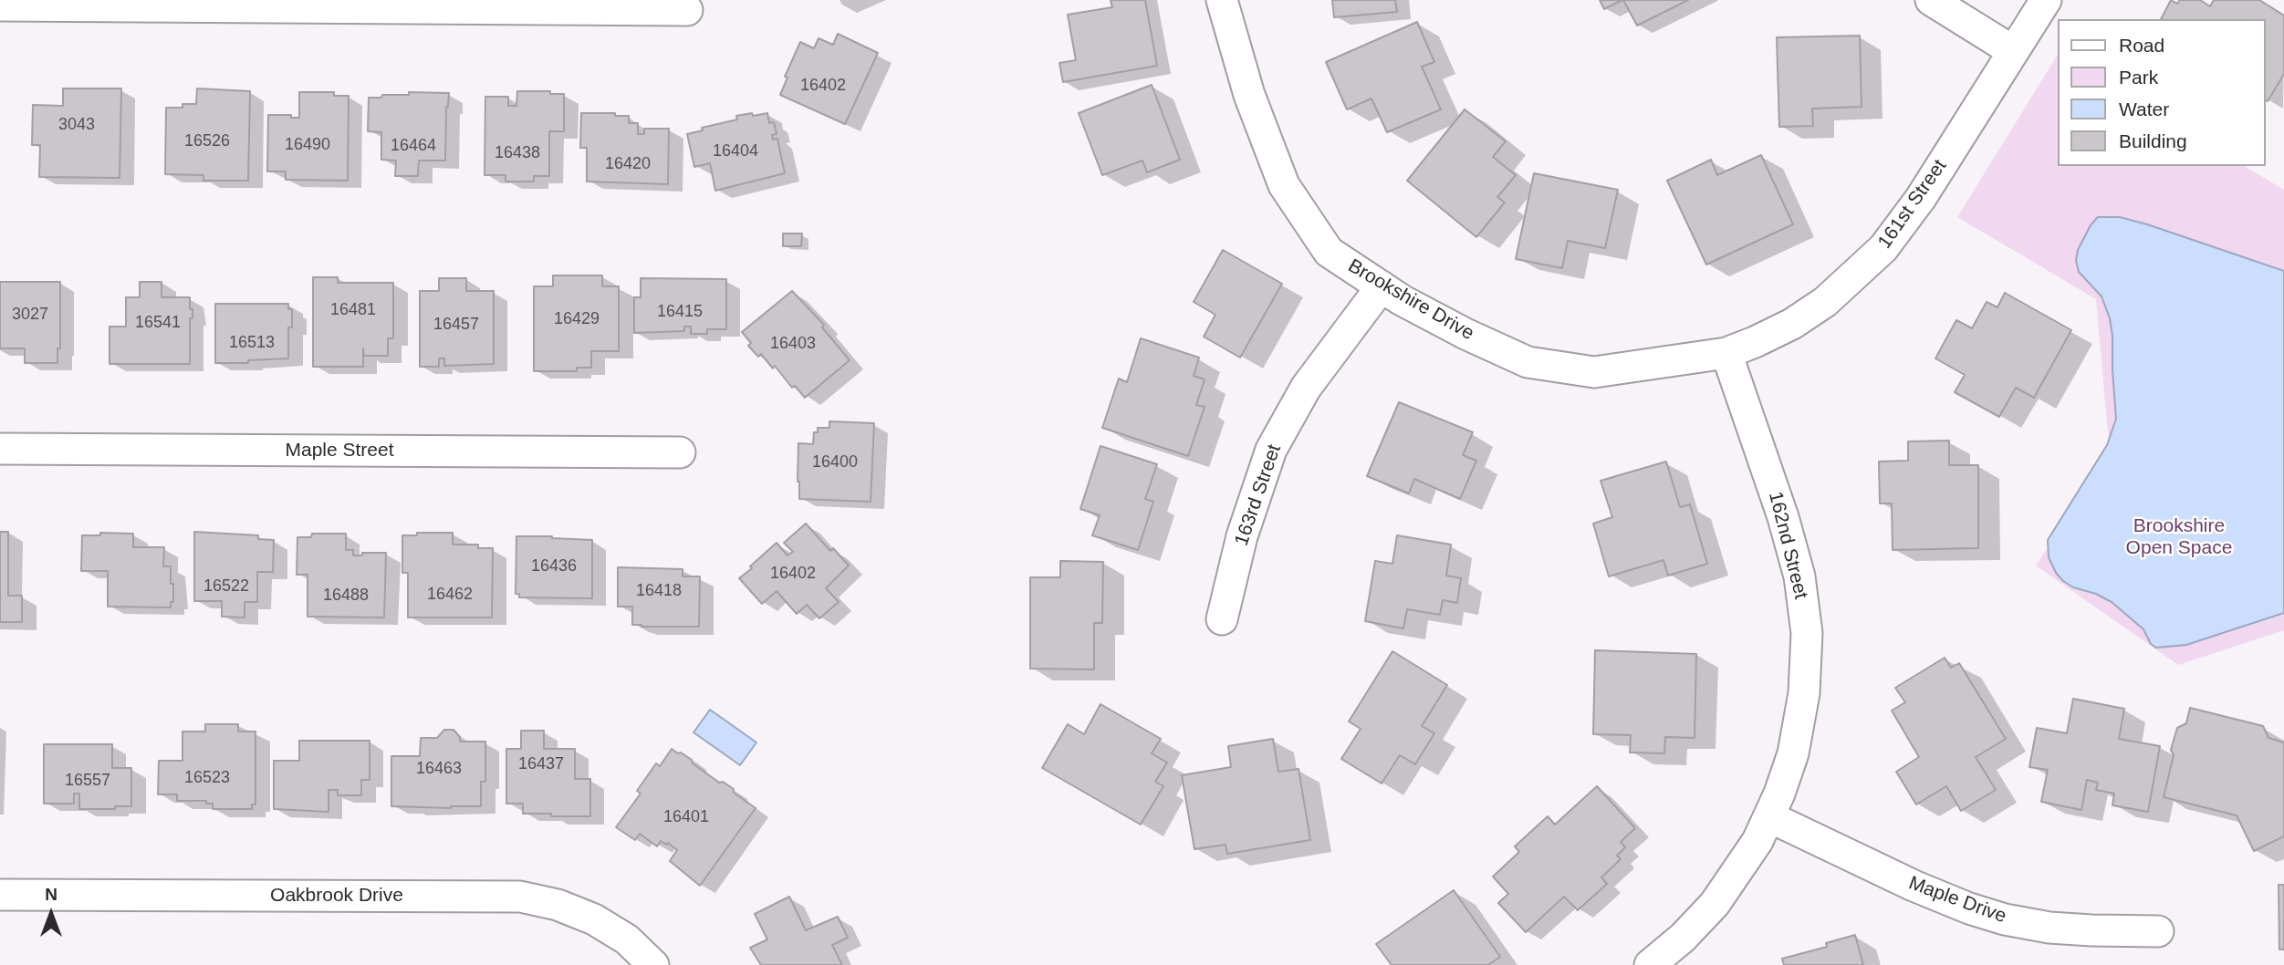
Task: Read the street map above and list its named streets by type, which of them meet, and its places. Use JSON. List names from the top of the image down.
{
  "streets": {
    "street": [
      "161st Street",
      "Brookshire Drive",
      "Maple Street",
      "163rd Street",
      "162nd Street",
      "Oakbrook Drive",
      "Maple Drive"
    ]
  },
  "crossings": [
    ["161st Street", "Brookshire Drive"],
    ["161st Street", "162nd Street"],
    ["Brookshire Drive", "163rd Street"],
    ["Brookshire Drive", "162nd Street"],
    ["162nd Street", "Maple Drive"]
  ],
  "parks": ["Brookshire Open Space"],
  "house_numbers": [
    "16402",
    "3043",
    "16526",
    "16490",
    "16464",
    "16404",
    "16438",
    "16420",
    "16481",
    "16415",
    "3027",
    "16429",
    "16541",
    "16457",
    "16513",
    "16403",
    "16400",
    "16436",
    "16402",
    "16522",
    "16418",
    "16462",
    "16488",
    "16437",
    "16463",
    "16523",
    "16557",
    "16401"
  ],
  "legend": [
    "Road",
    "Park",
    "Water",
    "Building"
  ],
  "north": "top"
}
